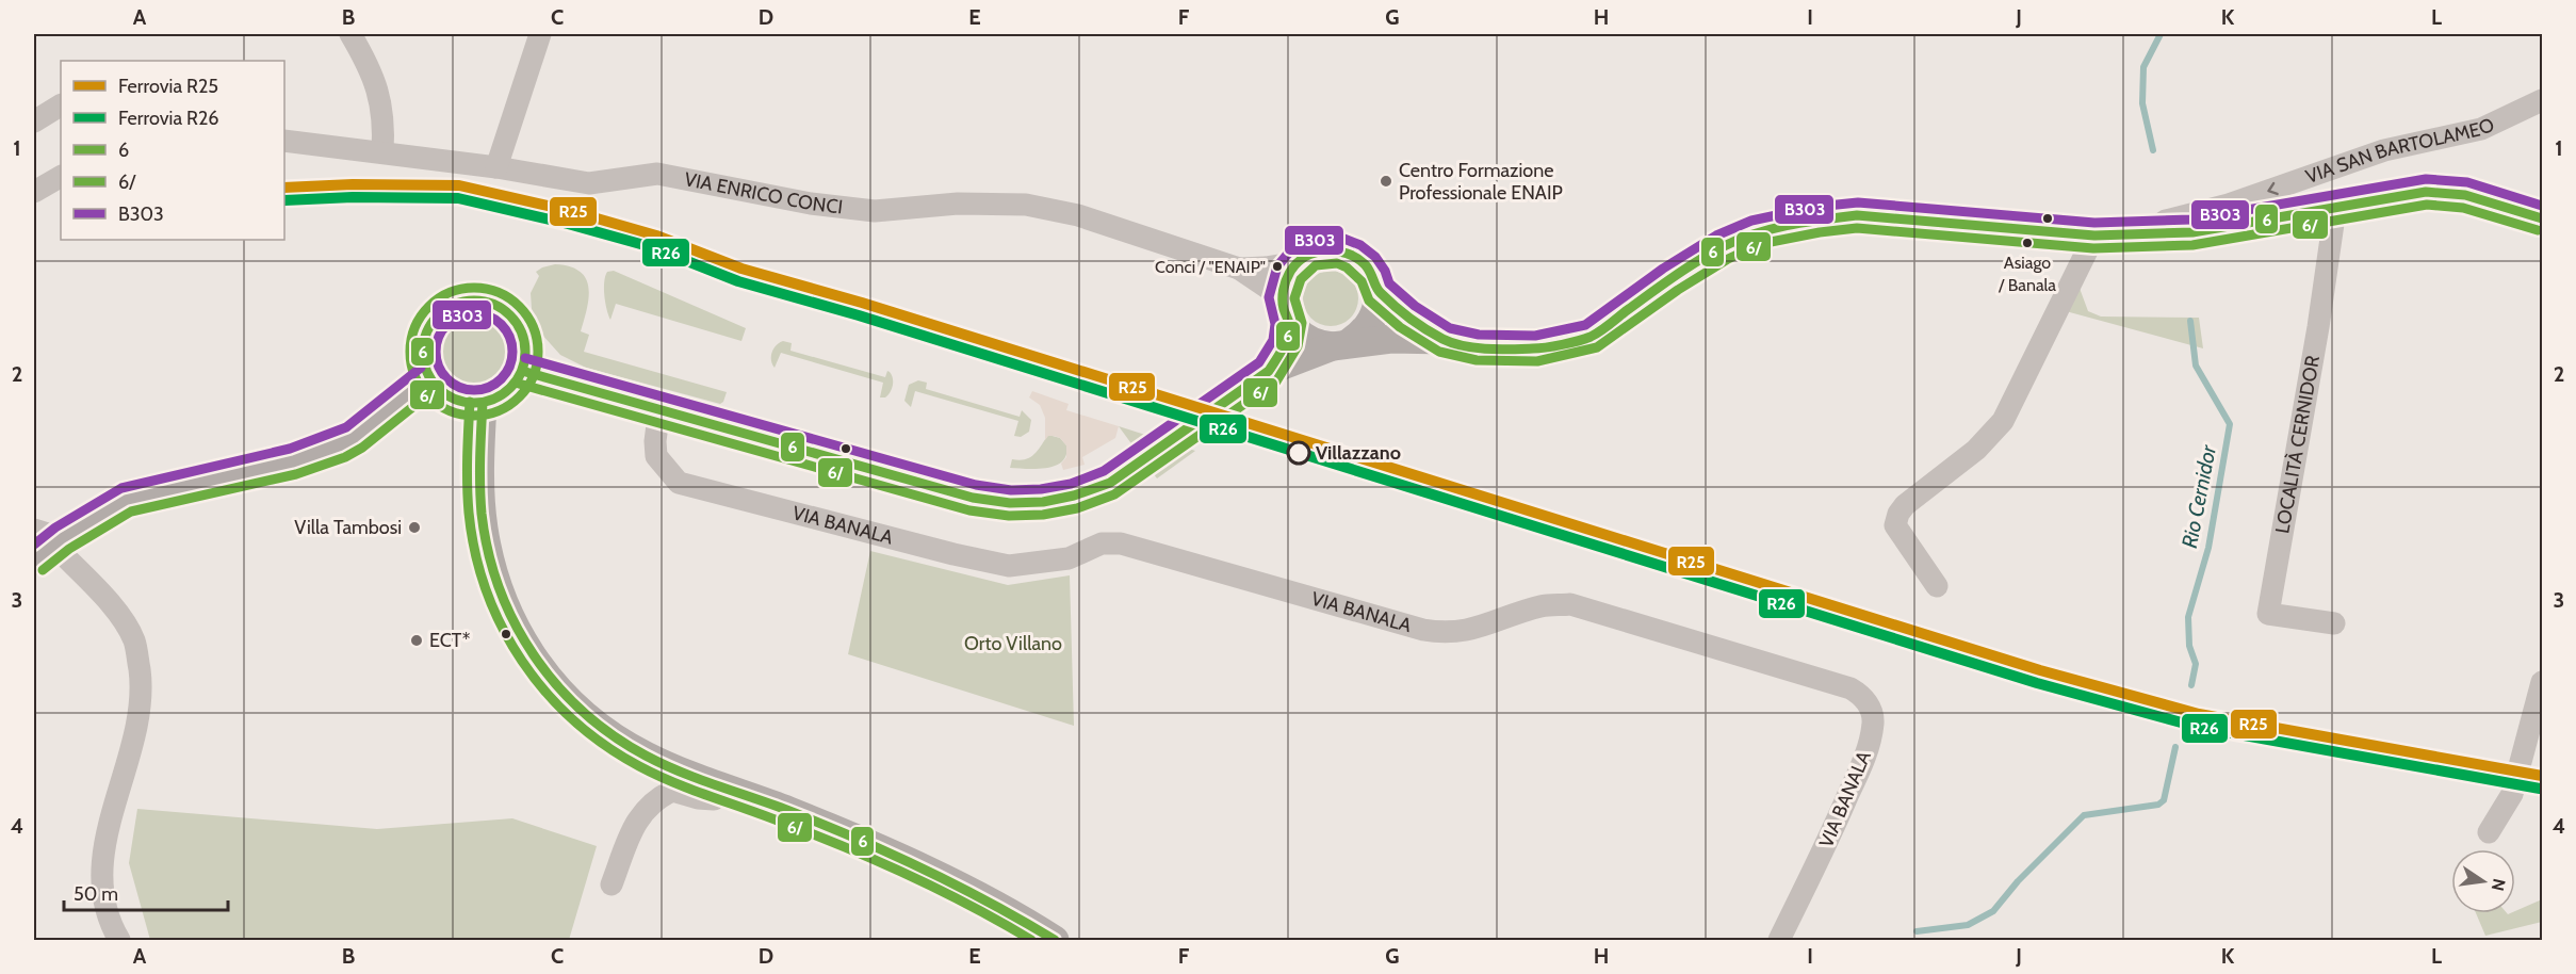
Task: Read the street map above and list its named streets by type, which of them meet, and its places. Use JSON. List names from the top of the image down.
{
  "streets": {
    "street": [
      "VIA SAN BARTOLAMEO",
      "VIA ENRICO CONCI",
      "LOCALITÀ CERNIDOR",
      "VIA BANALA"
    ]
  },
  "one_way": ["VIA SAN BARTOLAMEO"],
  "water": ["Rio Cernidor"],
  "parks": ["Orto Villano"],
  "places": [
    "Centro Formazione Professionale ENAIP",
    "Asiago / Banala",
    "Conci / \"ENAIP\"",
    "Villazzano",
    "Villa Tambosi",
    "ECT*"
  ],
  "lines": [
    "transit line B303",
    "rail line R25",
    "transit line 6",
    "rail line R26",
    "transit line 6/"
  ],
  "legend": [
    "Ferrovia R25",
    "Ferrovia R26",
    "6",
    "6/",
    "B303"
  ],
  "scale_bar": "50 m",
  "north": "right",
  "grid": {
    "columns": [
      "A",
      "B",
      "C",
      "D",
      "E",
      "F",
      "G",
      "H",
      "I",
      "J",
      "K",
      "L"
    ],
    "rows": [
      "1",
      "2",
      "3",
      "4"
    ]
  }
}
